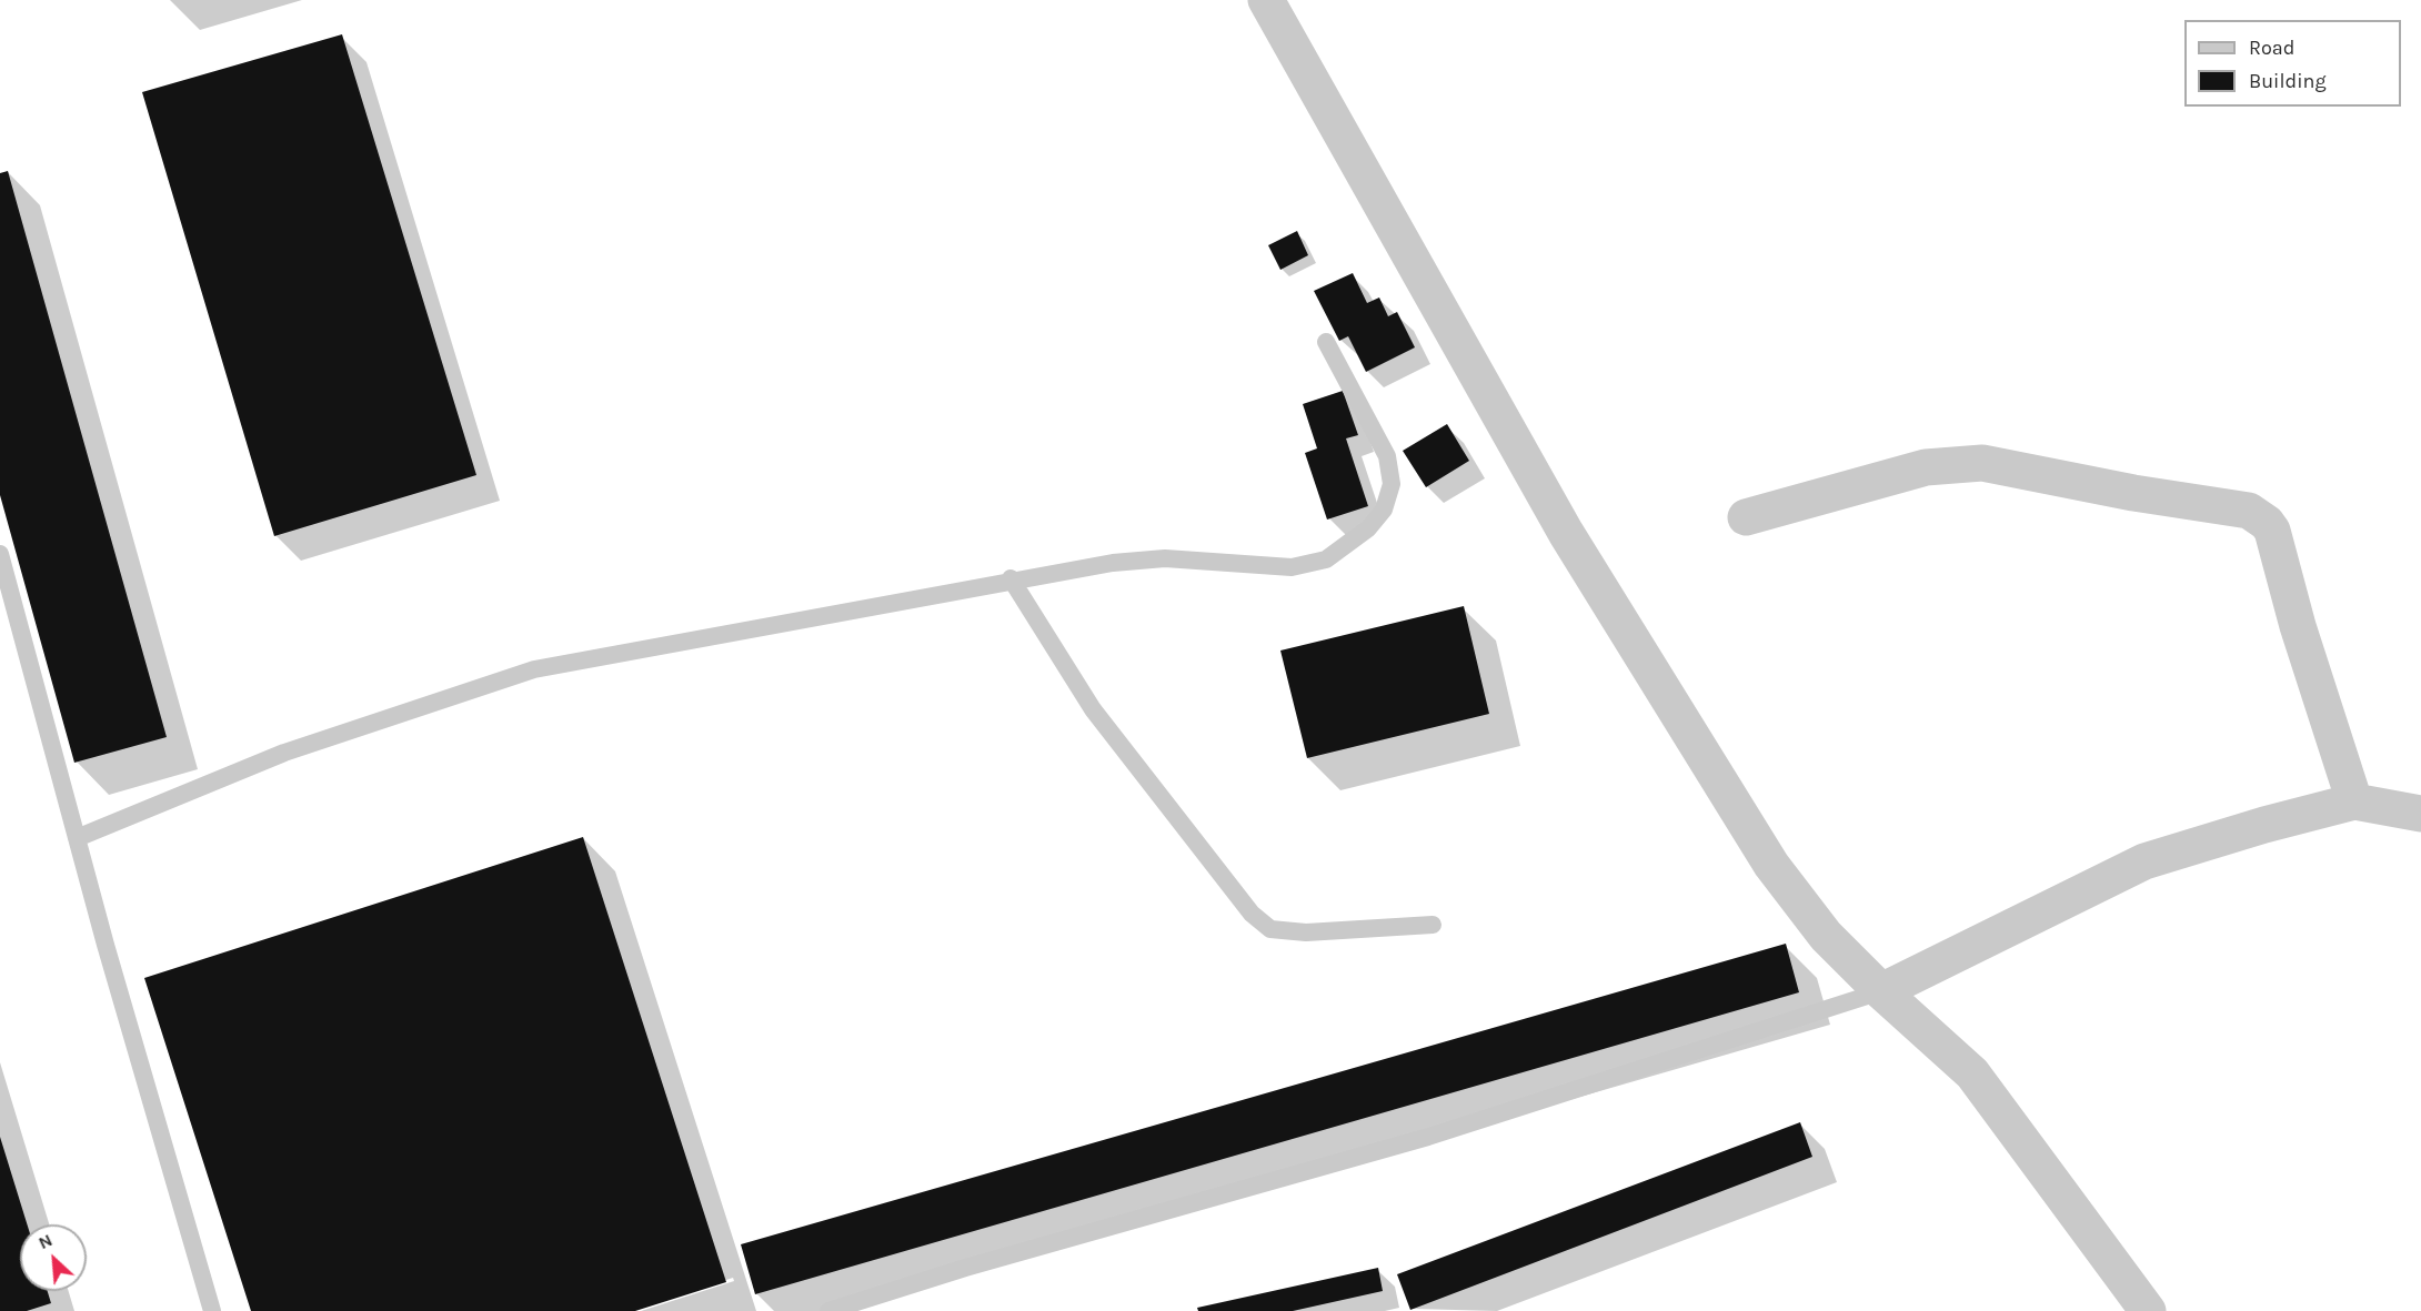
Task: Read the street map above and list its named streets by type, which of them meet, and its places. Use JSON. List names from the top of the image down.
{
  "legend": ["Road", "Building"],
  "north": "top left"
}
